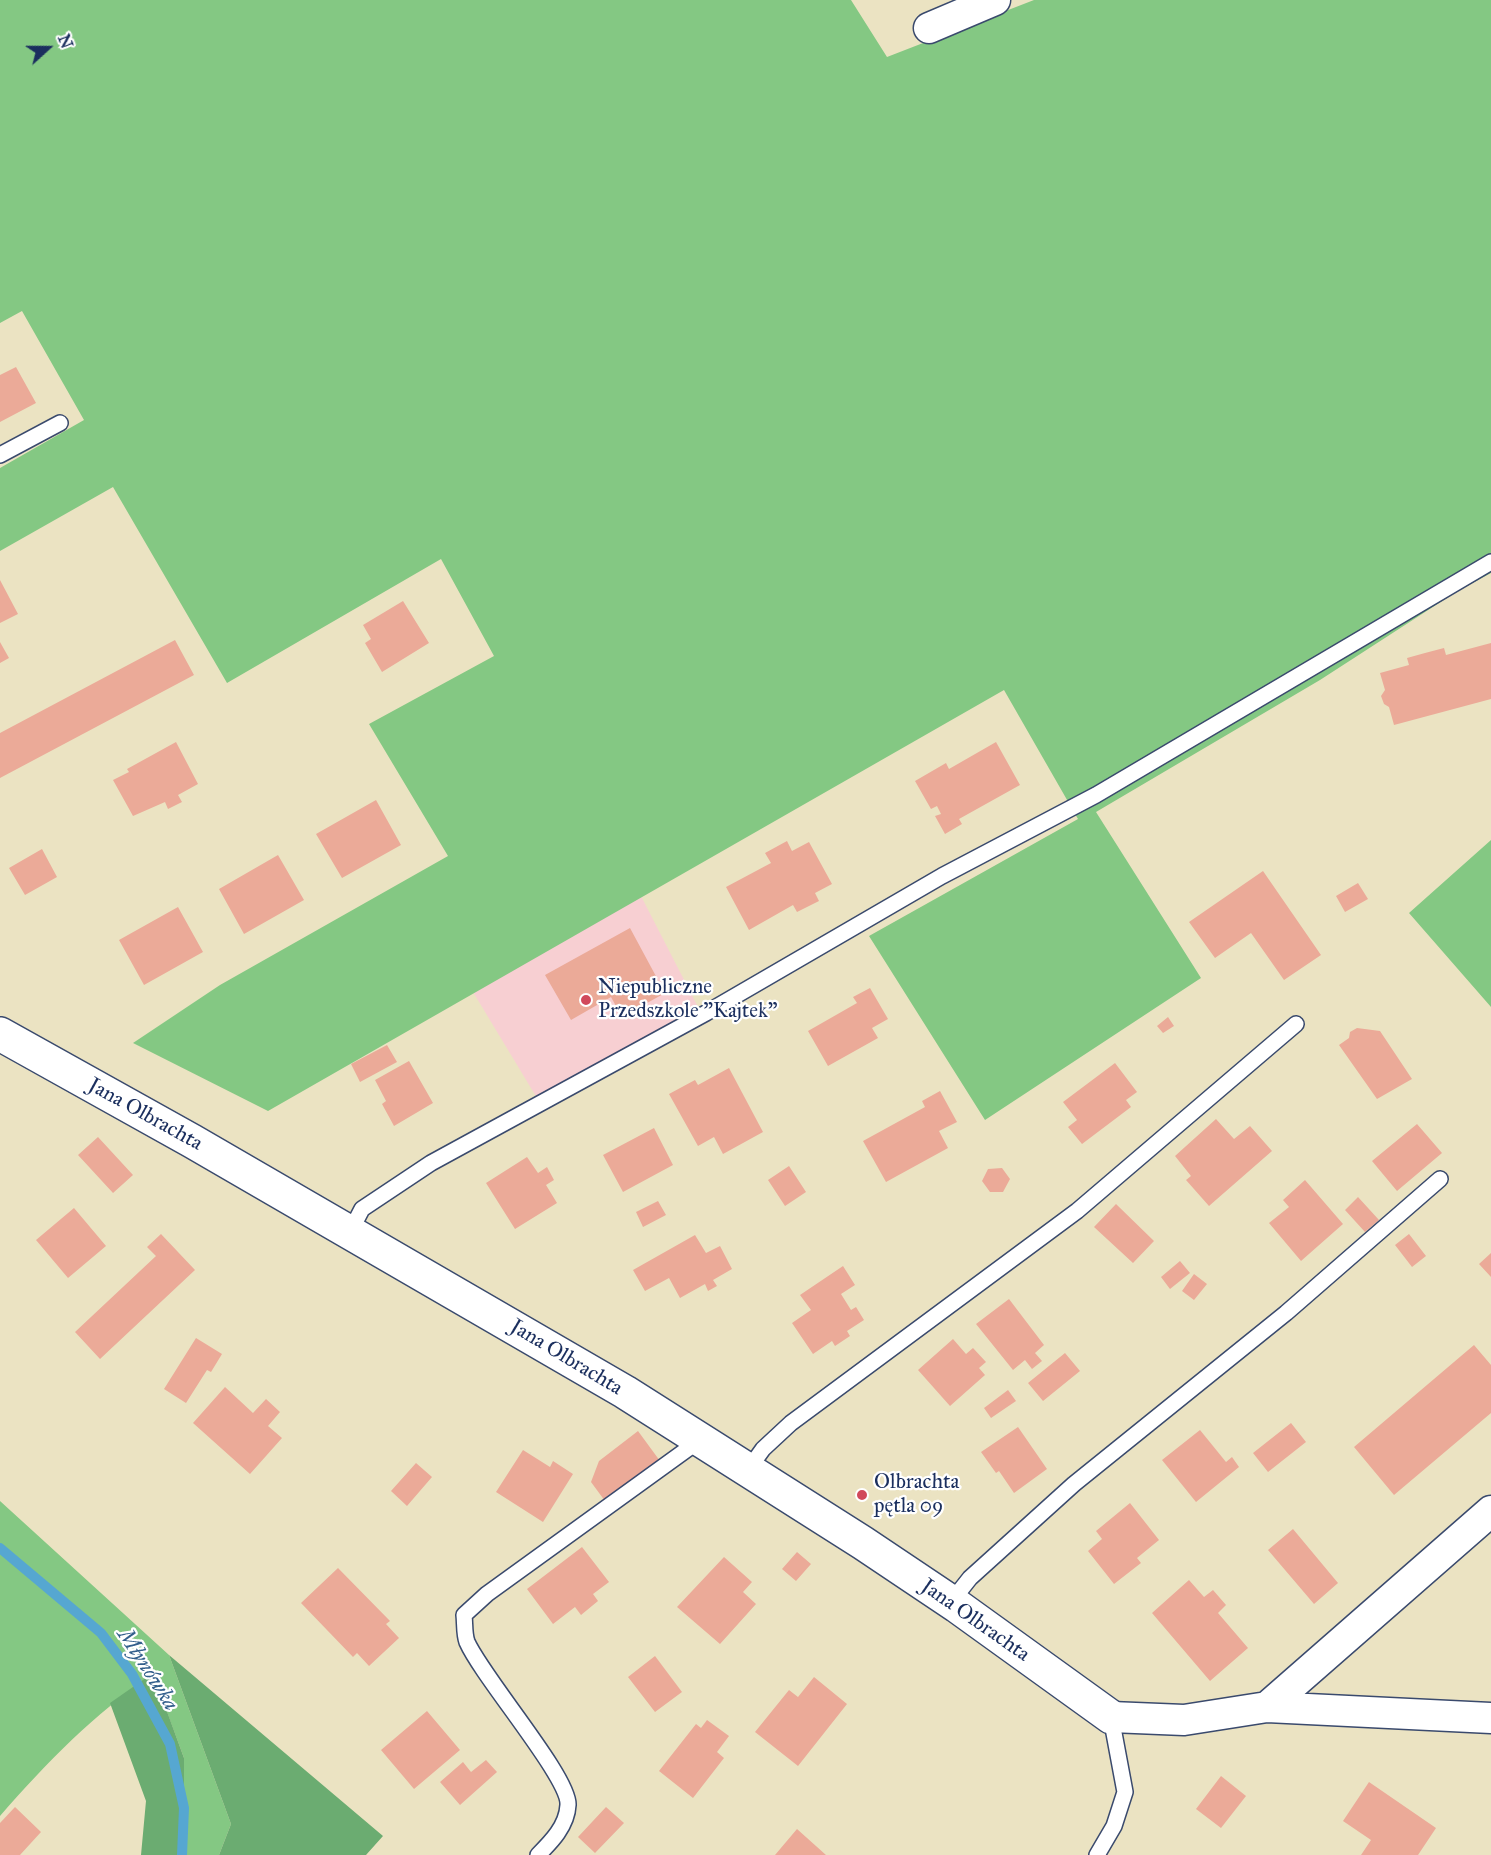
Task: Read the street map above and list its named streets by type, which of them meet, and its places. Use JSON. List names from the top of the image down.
{
  "streets": {
    "street": ["Jana Olbrachta"]
  },
  "water": ["Młynówka"],
  "places": ["Niepubliczne Przedszkole \"Kajtek\"", "Olbrachta pętla 09"],
  "north": "right"
}
